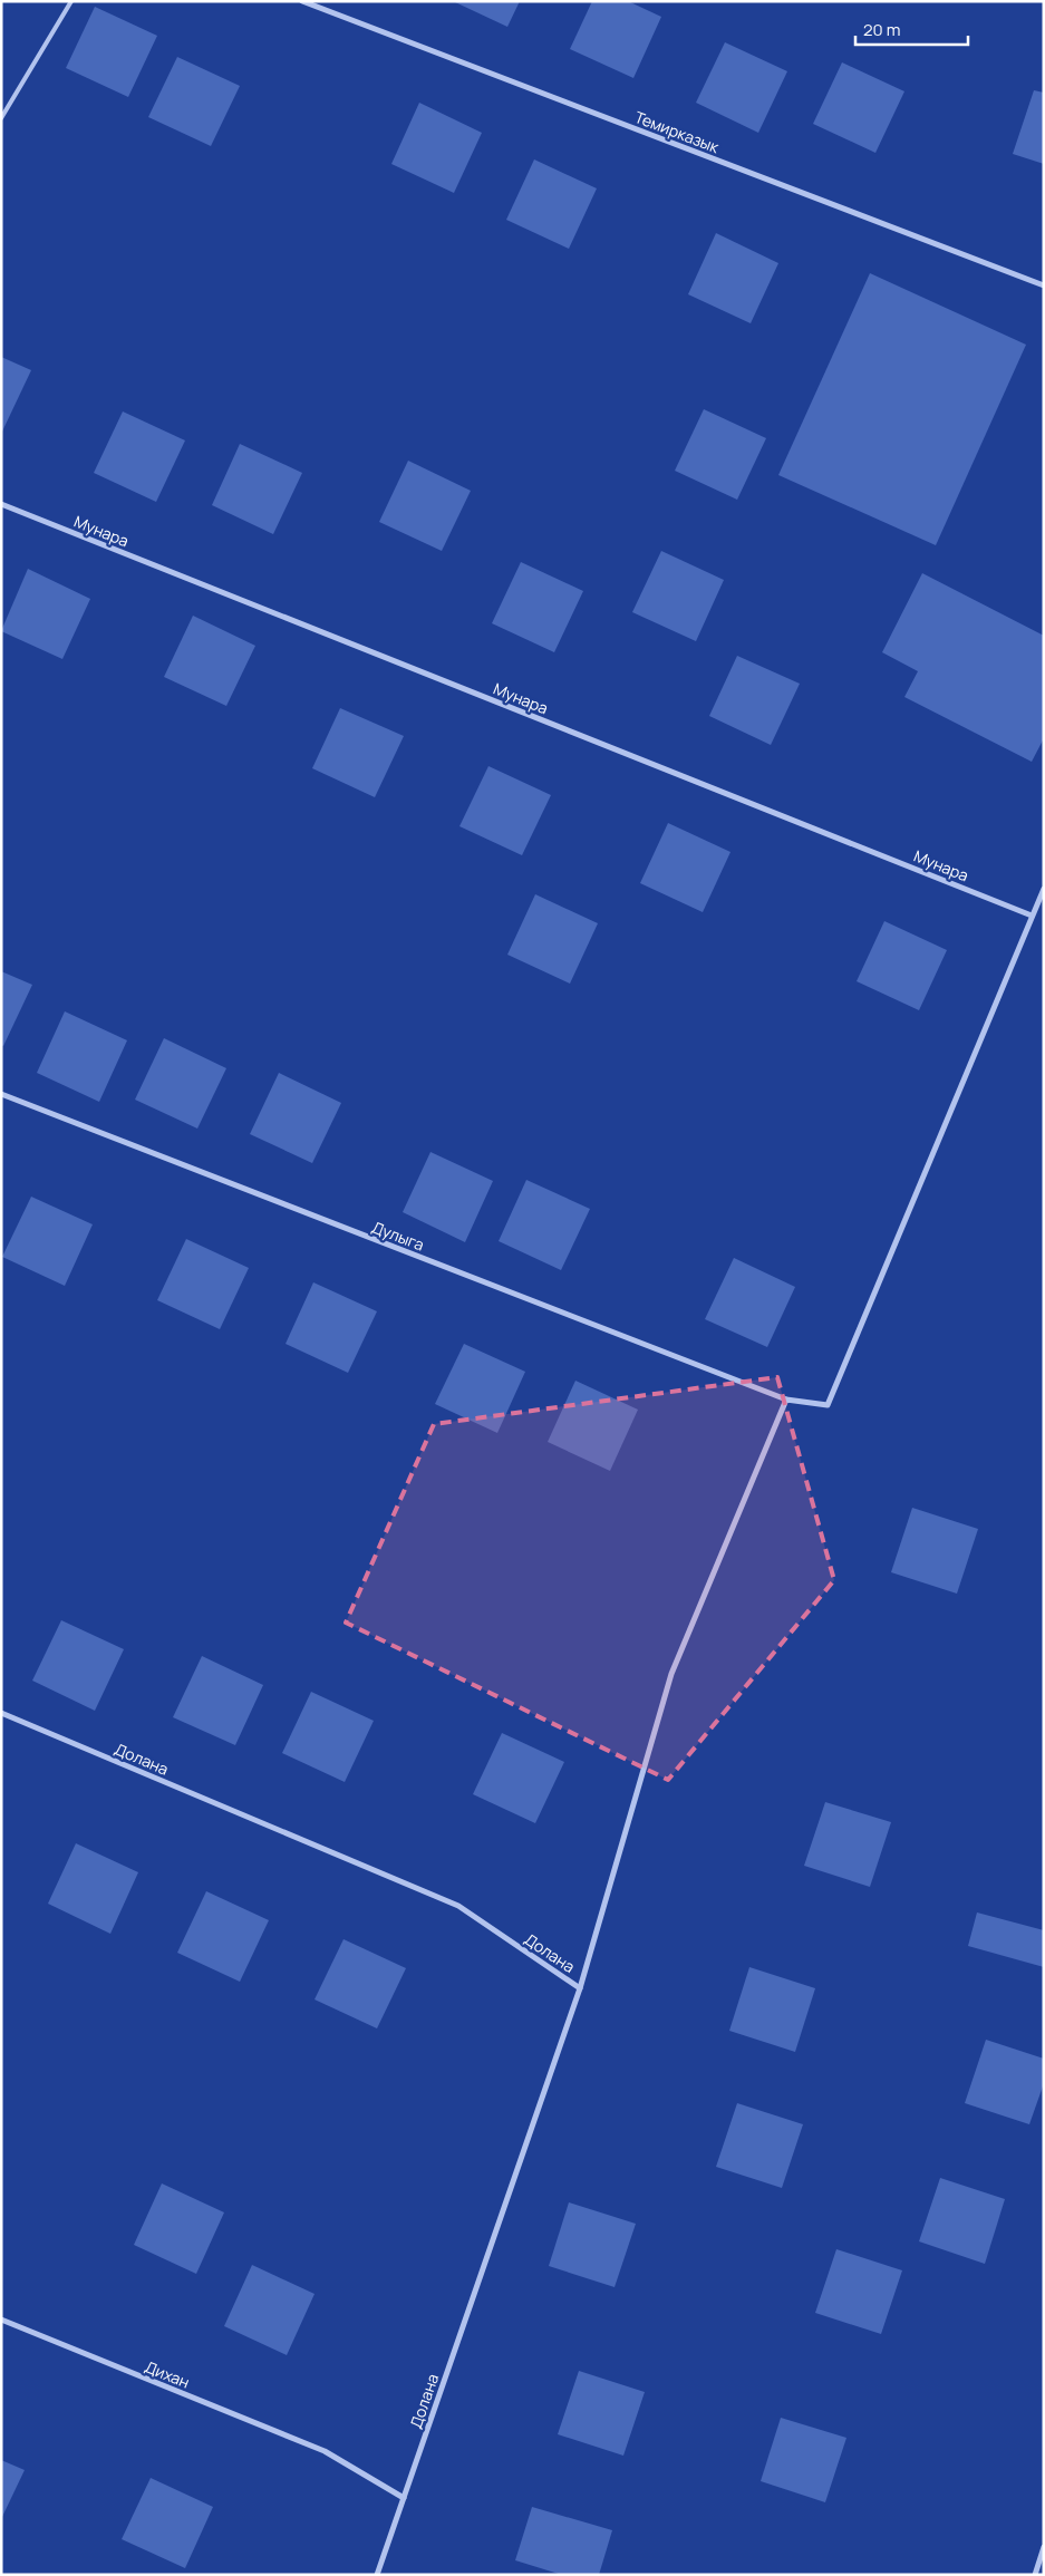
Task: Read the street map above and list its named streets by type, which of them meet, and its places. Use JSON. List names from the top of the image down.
{
  "streets": {
    "street": [
      "Темирказык",
      "Мунара",
      "Дулыга",
      "Долана",
      "Дихан"
    ]
  },
  "crossings": [
    ["Мунара", "Дулыга"],
    ["Долана", "Дихан"]
  ],
  "scale_bar": "20 m"
}
